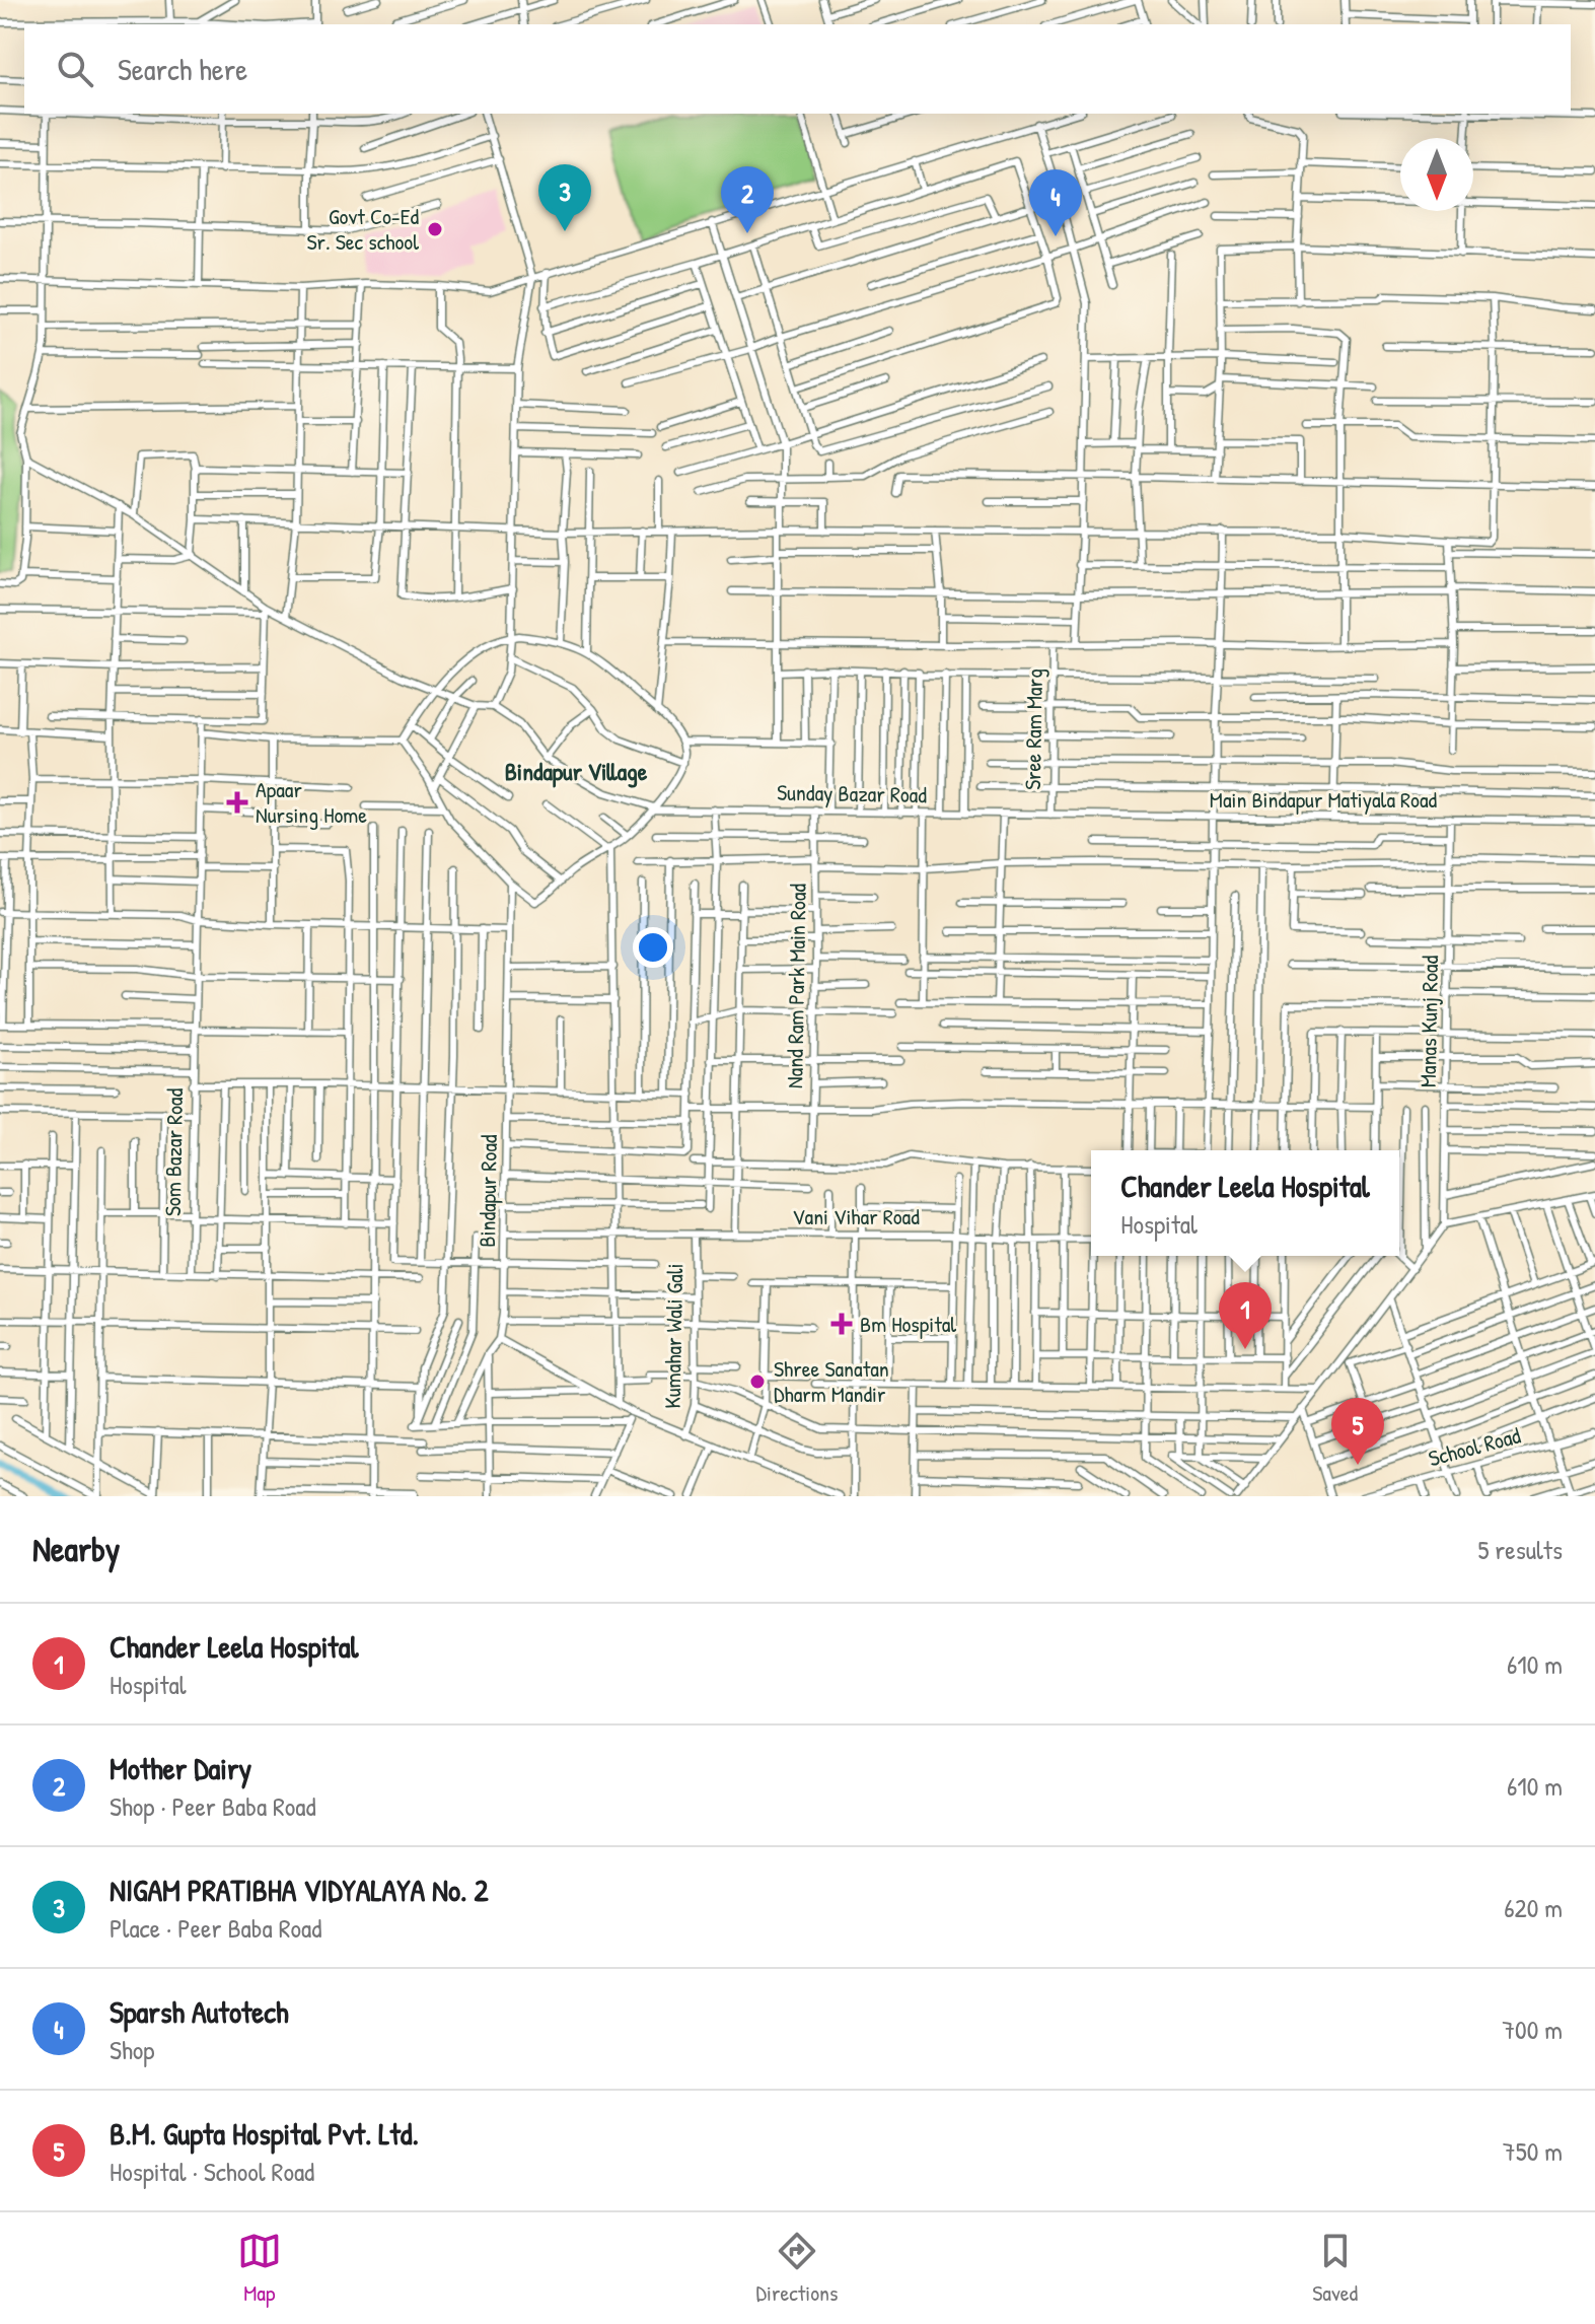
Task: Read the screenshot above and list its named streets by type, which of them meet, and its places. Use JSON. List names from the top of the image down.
{
  "streets": {
    "street": [
      "Sree Ram Marg",
      "Sunday Bazar Road",
      "Main Bindapur Matiyala Road",
      "Nand Ram Park Main Road",
      "Manas Kunj Road",
      "Som Bazar Road",
      "Bindapur Road",
      "Vani Vihar Road",
      "Kumahar Wali Gali",
      "School Road"
    ]
  },
  "crossings": [
    ["Sree Ram Marg", "Sunday Bazar Road"],
    ["Sree Ram Marg", "Main Bindapur Matiyala Road"],
    ["Sunday Bazar Road", "Main Bindapur Matiyala Road"],
    ["Sunday Bazar Road", "Nand Ram Park Main Road"],
    ["Main Bindapur Matiyala Road", "Manas Kunj Road"],
    ["Bindapur Road", "Vani Vihar Road"],
    ["Vani Vihar Road", "Kumahar Wali Gali"]
  ],
  "districts": ["Bindapur Village"],
  "places": {
    "other": ["Govt Co-Ed Sr. Sec school", "Shree Sanatan Dharm Mandir"],
    "health": ["Apaar Nursing Home", "Bm Hospital"]
  },
  "north": "bottom",
  "page": {
    "search": "Search here",
    "pins": [
      "3",
      "2",
      "4",
      "1",
      "5"
    ],
    "popup": ["Chander Leela Hospital", "Hospital"],
    "heading": ["Nearby", "5 results"],
    "list": [
      {
        "mark": "1",
        "name": "Chander Leela Hospital",
        "note": "Hospital",
        "value": "610 m"
      },
      {
        "mark": "2",
        "name": "Mother Dairy",
        "note": "Shop · Peer Baba Road",
        "value": "610 m"
      },
      {
        "mark": "3",
        "name": "NIGAM PRATIBHA VIDYALAYA No. 2",
        "note": "Place · Peer Baba Road",
        "value": "620 m"
      },
      {
        "mark": "4",
        "name": "Sparsh Autotech",
        "note": "Shop",
        "value": "700 m"
      },
      {
        "mark": "5",
        "name": "B.M. Gupta Hospital Pvt. Ltd.",
        "note": "Hospital · School Road",
        "value": "750 m"
      }
    ],
    "nav": ["Map", "Directions", "Saved"]
  }
}
